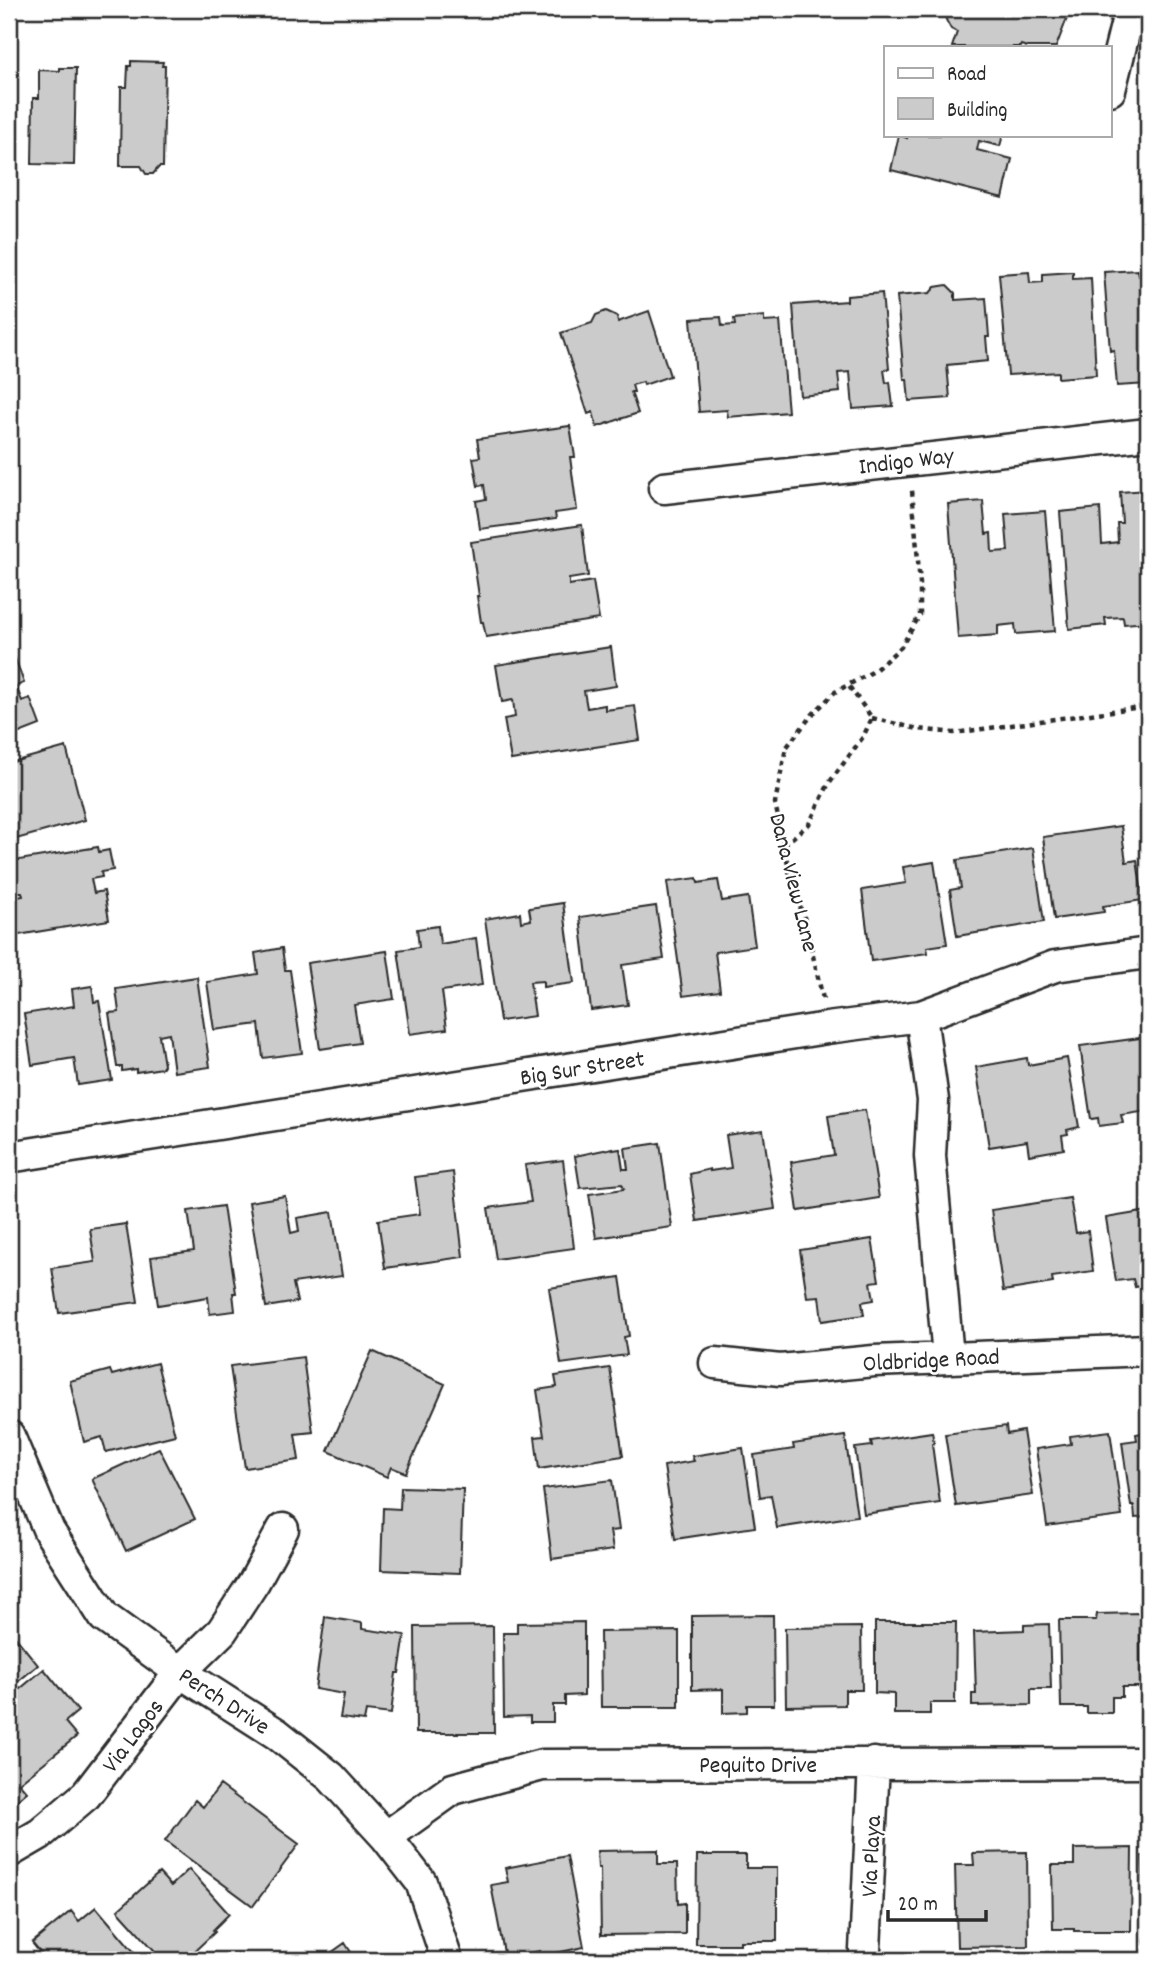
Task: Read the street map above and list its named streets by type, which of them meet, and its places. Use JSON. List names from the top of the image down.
{
  "streets": {
    "street": [
      "Indigo Way",
      "Big Sur Street",
      "Oldbridge Road",
      "Perch Drive",
      "Via Lagos",
      "Pequito Drive",
      "Via Playa"
    ],
    "path": ["Dana View Lane"]
  },
  "crossings": [
    ["Indigo Way", "Dana View Lane"],
    ["Dana View Lane", "Big Sur Street"],
    ["Perch Drive", "Via Lagos"],
    ["Perch Drive", "Pequito Drive"],
    ["Pequito Drive", "Via Playa"]
  ],
  "legend": ["Road", "Building"],
  "scale_bar": "20 m"
}
